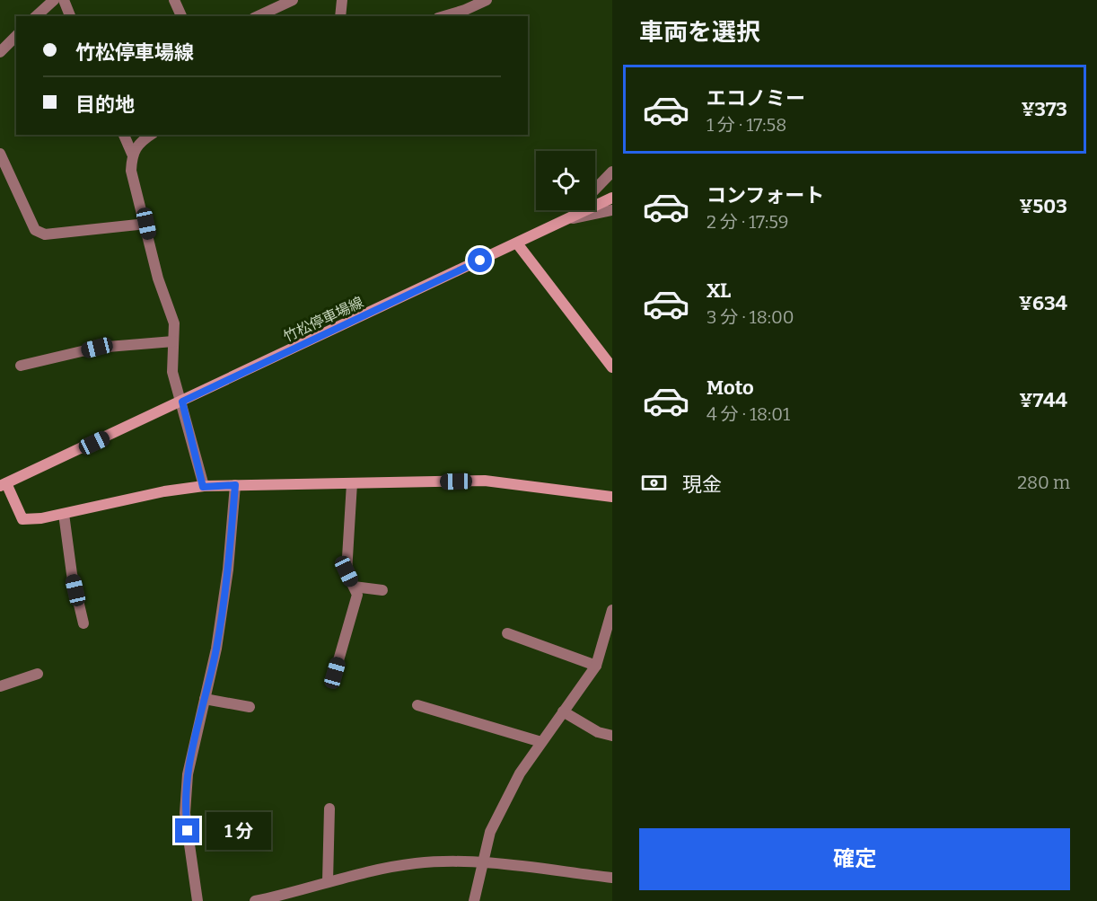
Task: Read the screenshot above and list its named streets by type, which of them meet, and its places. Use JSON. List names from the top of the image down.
{
  "streets": {
    "street": ["竹松停車場線"]
  },
  "page": {
    "heading": "車両を選択",
    "banner": ["竹松停車場線", "目的地"],
    "list": [
      {
        "name": "エコノミー",
        "note": "1 分 · 17:58",
        "value": "¥373"
      },
      {
        "name": "コンフォート",
        "note": "2 分 · 17:59",
        "value": "¥503"
      },
      {
        "name": "XL",
        "note": "3 分 · 18:00",
        "value": "¥634"
      },
      {
        "name": "Moto",
        "note": "4 分 · 18:01",
        "value": "¥744"
      }
    ],
    "pay": ["現金", "280 m"],
    "bubble": "1 分",
    "buttons": "確定"
  }
}
